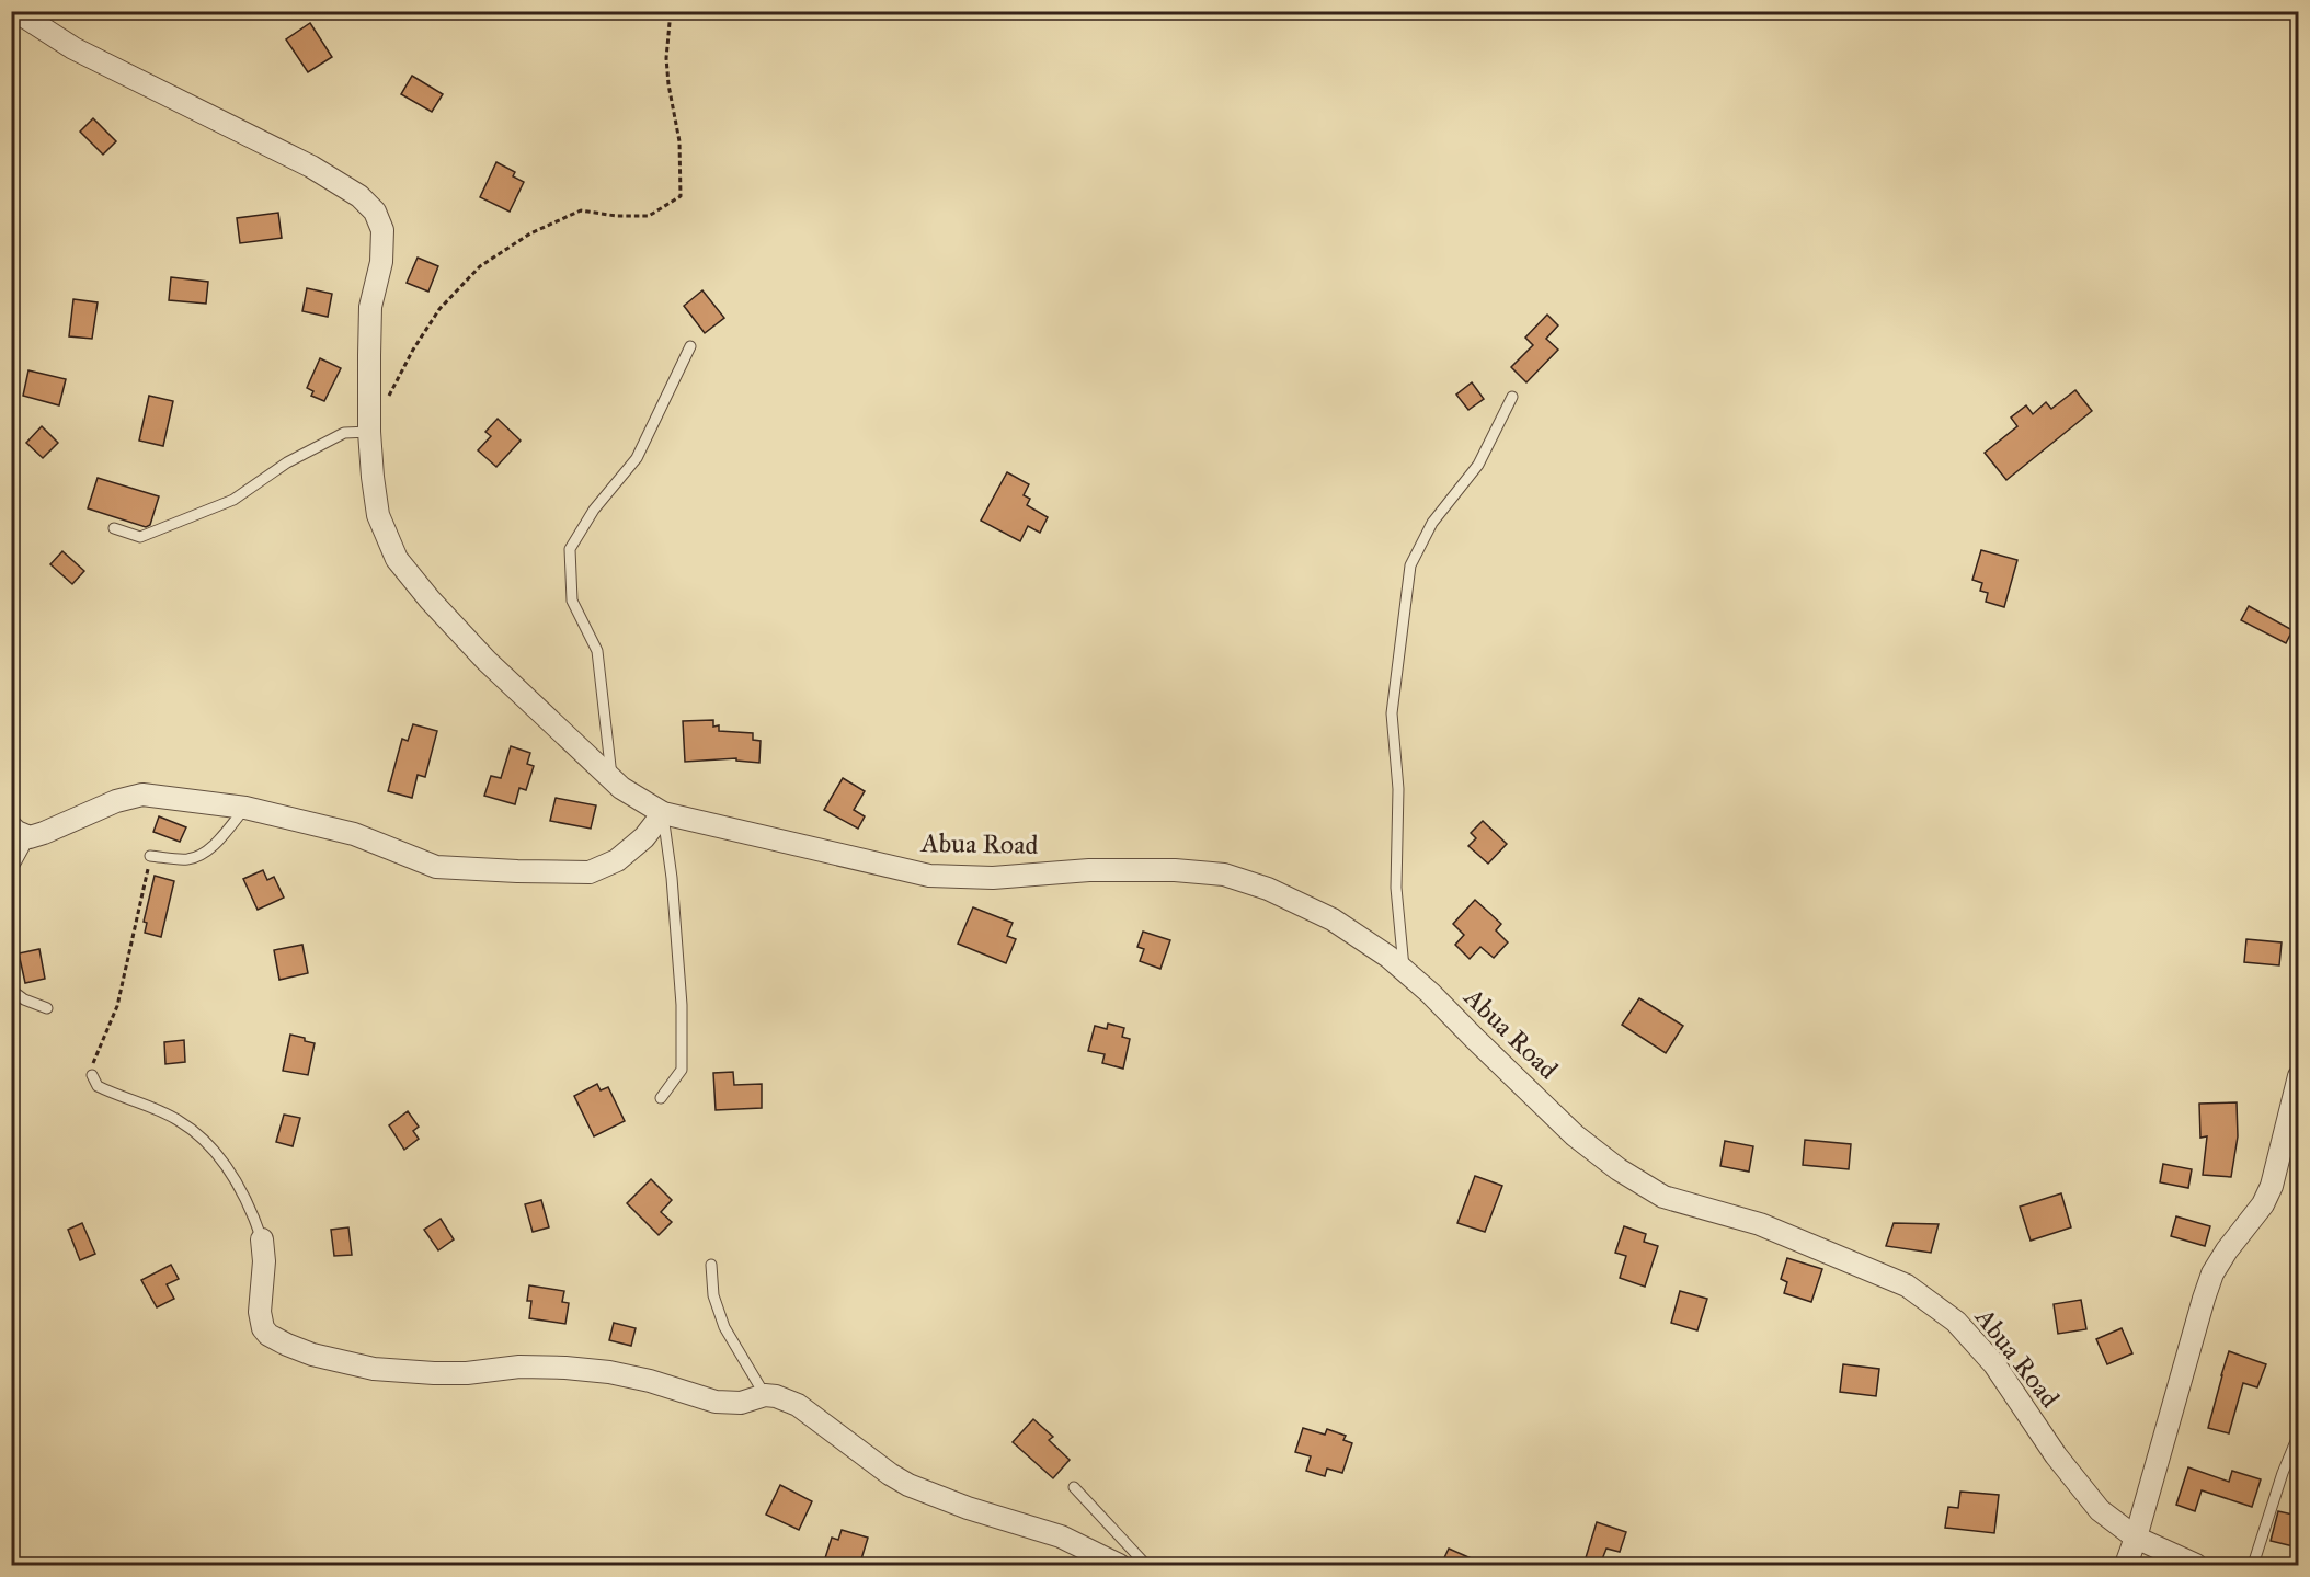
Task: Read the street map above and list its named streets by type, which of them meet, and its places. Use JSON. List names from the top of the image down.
{
  "streets": {
    "street": ["Abua Road"]
  }
}
